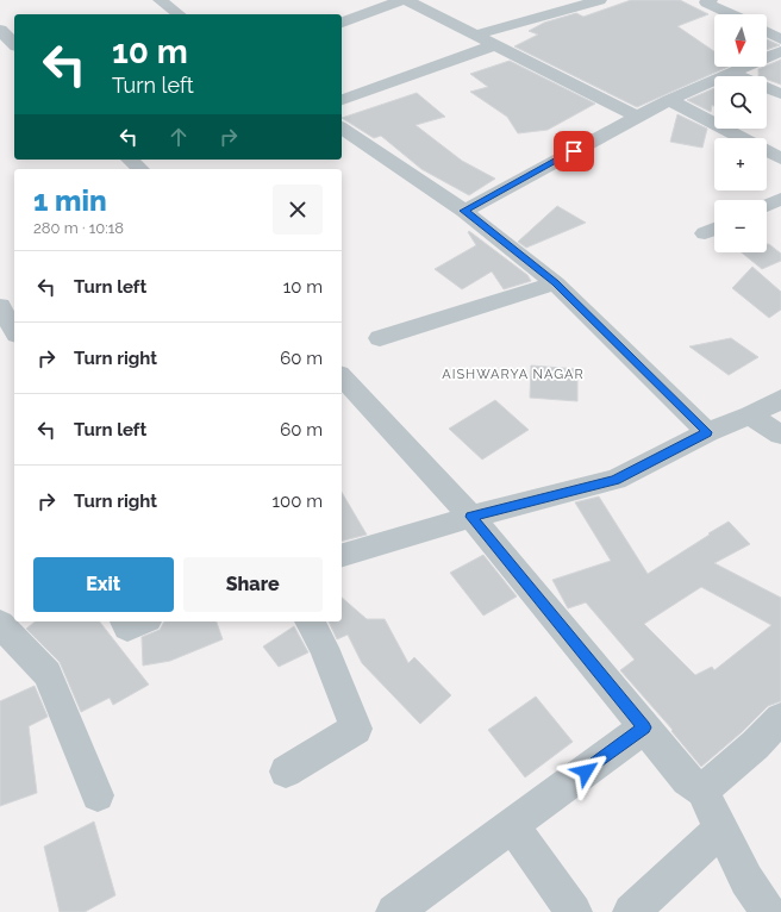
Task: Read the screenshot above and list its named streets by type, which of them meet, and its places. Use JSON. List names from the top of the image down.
{
  "districts": ["AISHWARYA NAGAR"],
  "north": "bottom",
  "page": {
    "map_buttons": ["+", "−"],
    "turn": ["10 m", "Turn left"],
    "heading": ["1 min", "280 m · 10:18"],
    "list": [
      {
        "name": "Turn left",
        "value": "10 m"
      },
      {
        "name": "Turn right",
        "value": "60 m"
      },
      {
        "name": "Turn left",
        "value": "60 m"
      },
      {
        "name": "Turn right",
        "value": "100 m"
      }
    ],
    "buttons": ["Exit", "Share"]
  }
}
